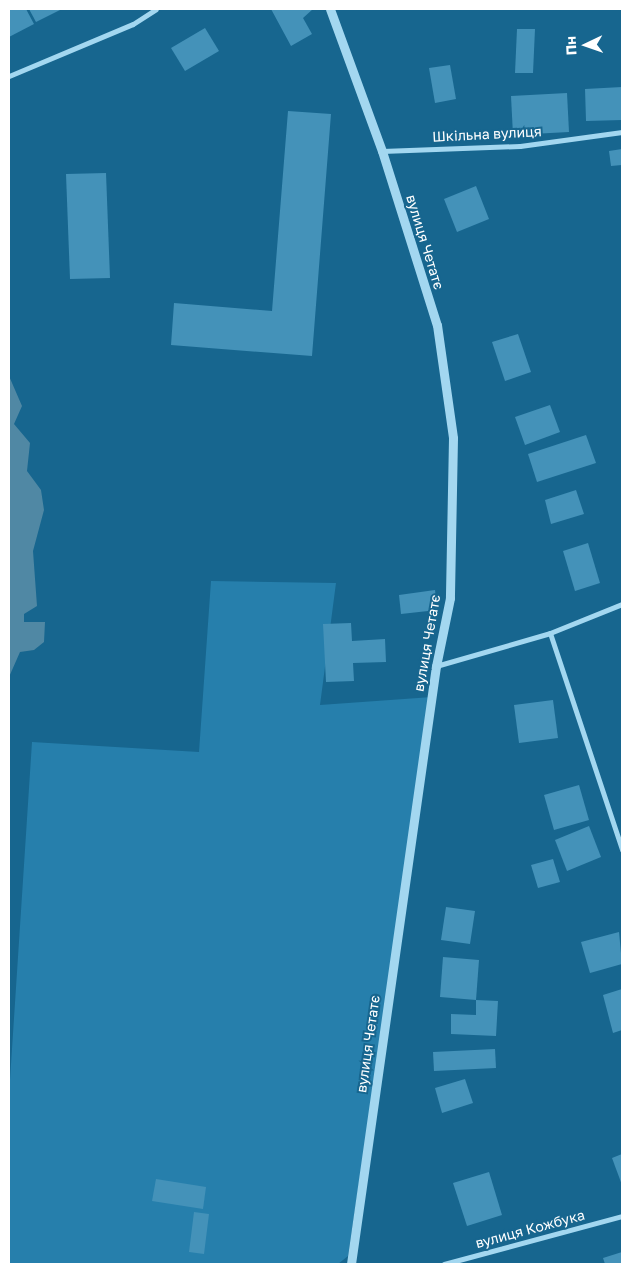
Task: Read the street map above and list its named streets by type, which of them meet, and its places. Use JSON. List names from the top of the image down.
{
  "streets": {
    "street": ["Шкільна вулиця", "вулиця Четатє", "вулиця Кожбука"]
  },
  "crossings": [
    ["Шкільна вулиця", "вулиця Четатє"]
  ],
  "north": "left"
}
